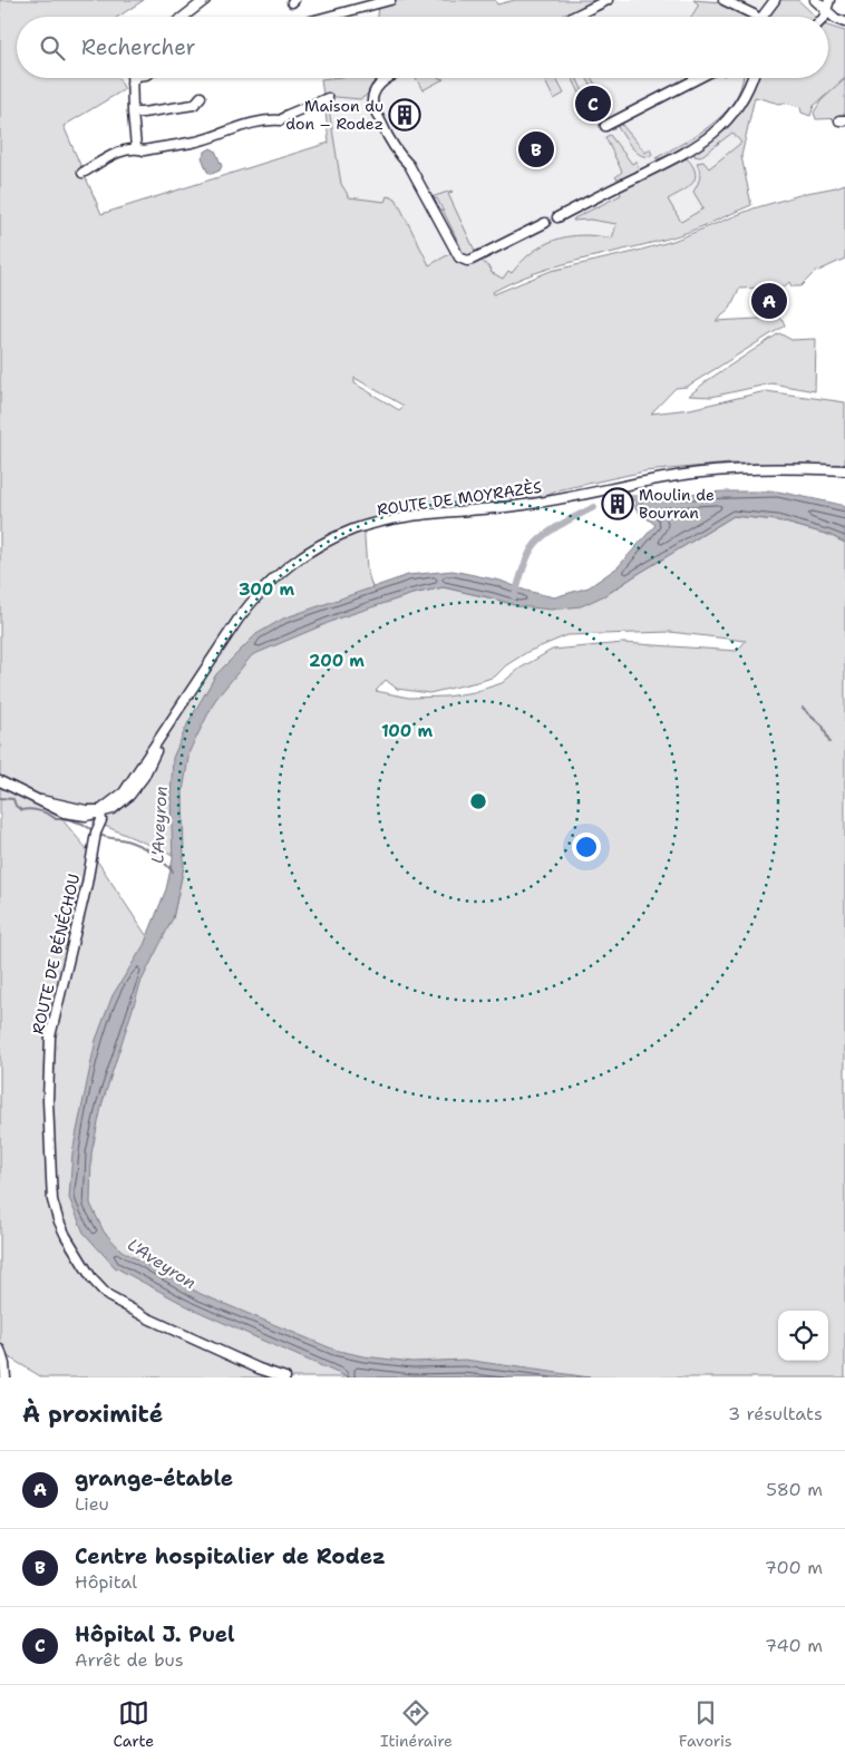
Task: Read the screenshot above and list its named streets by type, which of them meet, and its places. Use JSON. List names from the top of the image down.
{
  "streets": {
    "street": ["ROUTE DE MOYRAZÈS", "ROUTE DE BÉNÉCHOU"]
  },
  "crossings": [
    ["ROUTE DE MOYRAZÈS", "ROUTE DE BÉNÉCHOU"]
  ],
  "water": ["L'Aveyron"],
  "places": {
    "building": ["Maison du don – Rodez", "Moulin de Bourran"]
  },
  "page": {
    "search": "Rechercher",
    "pins": ["C", "B", "A"],
    "heading": ["À proximité", "3 résultats"],
    "list": [
      {
        "mark": "A",
        "name": "grange-étable",
        "note": "Lieu",
        "value": "580 m"
      },
      {
        "mark": "B",
        "name": "Centre hospitalier de Rodez",
        "note": "Hôpital",
        "value": "700 m"
      },
      {
        "mark": "C",
        "name": "Hôpital J. Puel",
        "note": "Arrêt de bus",
        "value": "740 m"
      }
    ],
    "nav": ["Carte", "Itinéraire", "Favoris"]
  },
  "rings": ["300 m", "200 m", "100 m"]
}
